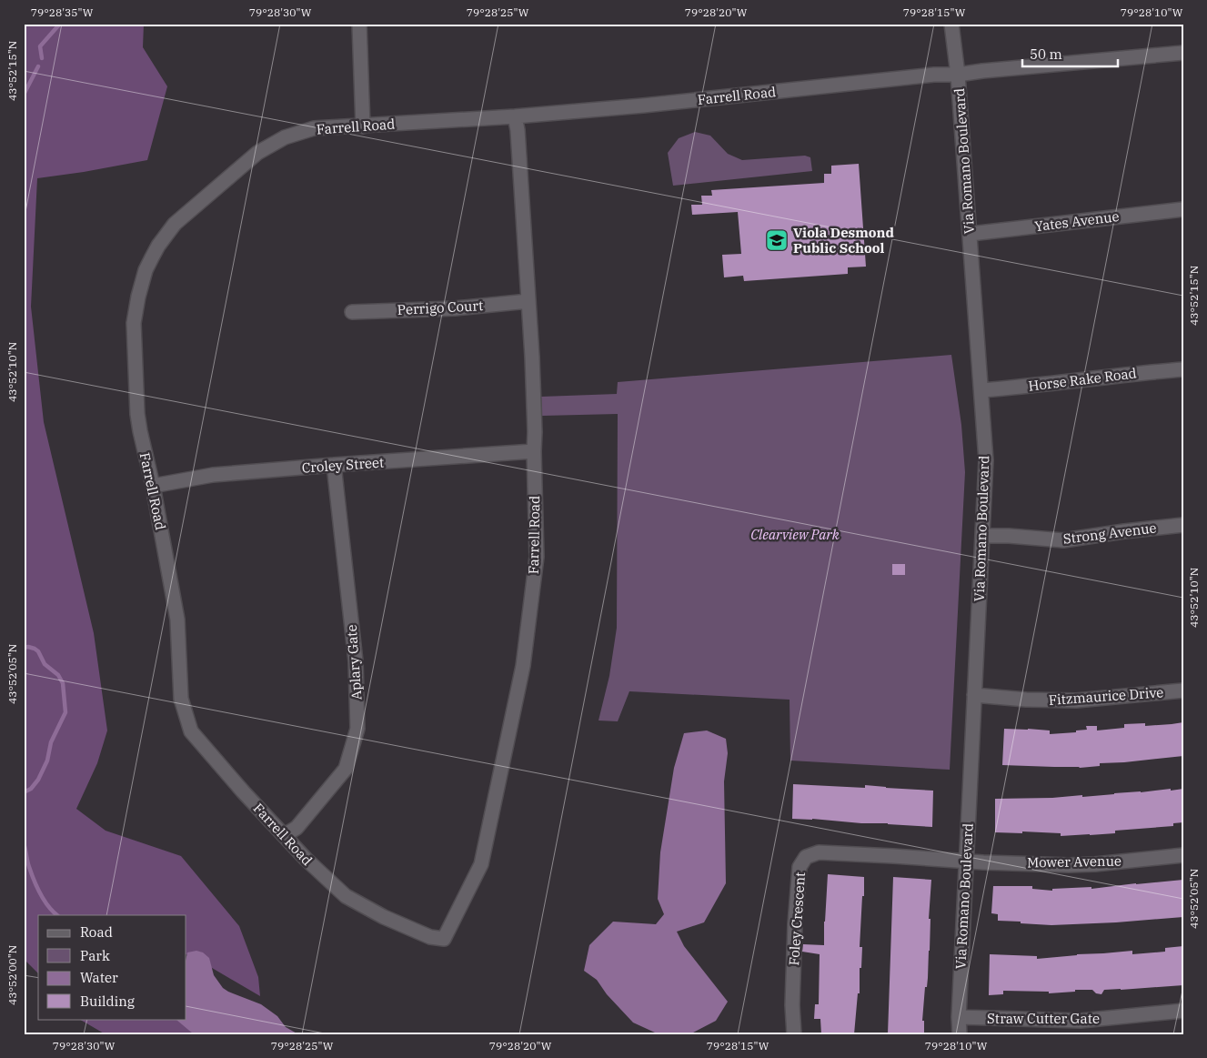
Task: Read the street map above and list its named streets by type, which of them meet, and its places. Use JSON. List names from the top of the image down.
{
  "streets": {
    "street": [
      "Farrell Road",
      "Via Romano Boulevard",
      "Yates Avenue",
      "Perrigo Court",
      "Horse Rake Road",
      "Croley Street",
      "Strong Avenue",
      "Aplary Gate",
      "Fitzmaurice Drive",
      "Mower Avenue",
      "Foley Crescent",
      "Straw Cutter Gate"
    ]
  },
  "crossings": [
    ["Farrell Road", "Via Romano Boulevard"],
    ["Farrell Road", "Perrigo Court"],
    ["Farrell Road", "Croley Street"],
    ["Farrell Road", "Aplary Gate"],
    ["Via Romano Boulevard", "Yates Avenue"],
    ["Via Romano Boulevard", "Horse Rake Road"],
    ["Via Romano Boulevard", "Strong Avenue"],
    ["Via Romano Boulevard", "Fitzmaurice Drive"],
    ["Via Romano Boulevard", "Mower Avenue"],
    ["Via Romano Boulevard", "Foley Crescent"],
    ["Via Romano Boulevard", "Straw Cutter Gate"],
    ["Croley Street", "Aplary Gate"],
    ["Mower Avenue", "Foley Crescent"]
  ],
  "parks": ["Clearview Park"],
  "places": {
    "school or university": ["Viola Desmond Public School"]
  },
  "legend": [
    "Road",
    "Park",
    "Water",
    "Building"
  ],
  "scale_bar": "50 m",
  "coordinates": [
    "79°28'35\"W",
    "79°28'30\"W",
    "79°28'25\"W",
    "79°28'20\"W",
    "79°28'15\"W",
    "79°28'10\"W",
    "43°52'15\"N",
    "43°52'10\"N",
    "43°52'05\"N",
    "43°52'00\"N"
  ]
}
